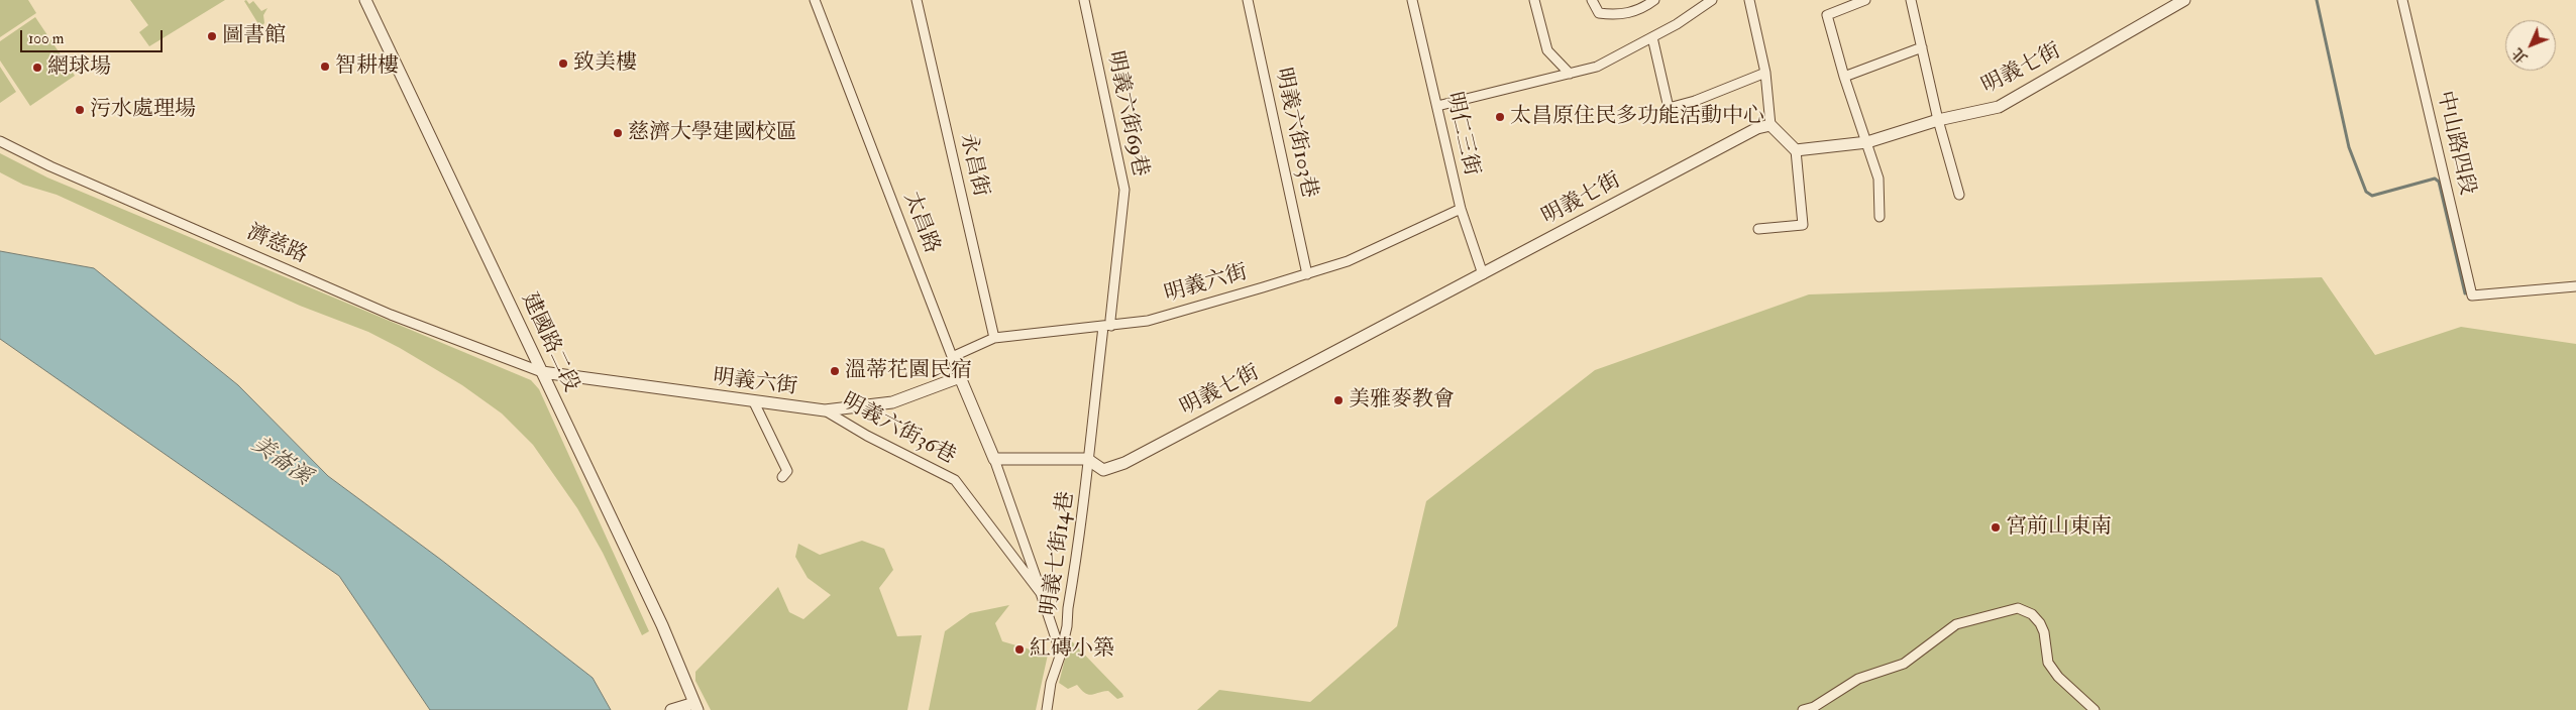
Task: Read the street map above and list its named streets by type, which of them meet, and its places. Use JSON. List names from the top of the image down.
{
  "streets": {
    "street": [
      "明義七街",
      "明義六街69巷",
      "明義六街103巷",
      "明仁三街",
      "中山路四段",
      "永昌街",
      "太昌路",
      "濟慈路",
      "明義六街",
      "建國路二段",
      "明義六街36巷",
      "明義七街14巷"
    ]
  },
  "crossings": [
    ["明義七街", "明義六街69巷"],
    ["明義七街", "明仁三街"],
    ["明義七街", "太昌路"],
    ["明義七街", "明義七街14巷"],
    ["明義六街69巷", "明義六街"],
    ["明義六街69巷", "明義七街14巷"],
    ["明義六街103巷", "明義六街"],
    ["明仁三街", "明義六街"],
    ["永昌街", "明義六街"],
    ["太昌路", "明義六街"],
    ["濟慈路", "明義六街"],
    ["濟慈路", "建國路二段"],
    ["明義六街", "建國路二段"],
    ["明義六街", "明義六街36巷"]
  ],
  "water": ["美崙溪"],
  "places": [
    "圖書館",
    "致美樓",
    "智耕樓",
    "網球場",
    "污水處理場",
    "太昌原住民多功能活動中心",
    "慈濟大學建國校區",
    "溫蒂花園民宿",
    "美雅麥教會",
    "宮前山東南",
    "紅磚小築"
  ],
  "scale_bar": "100 m",
  "north": "bottom left"
}
